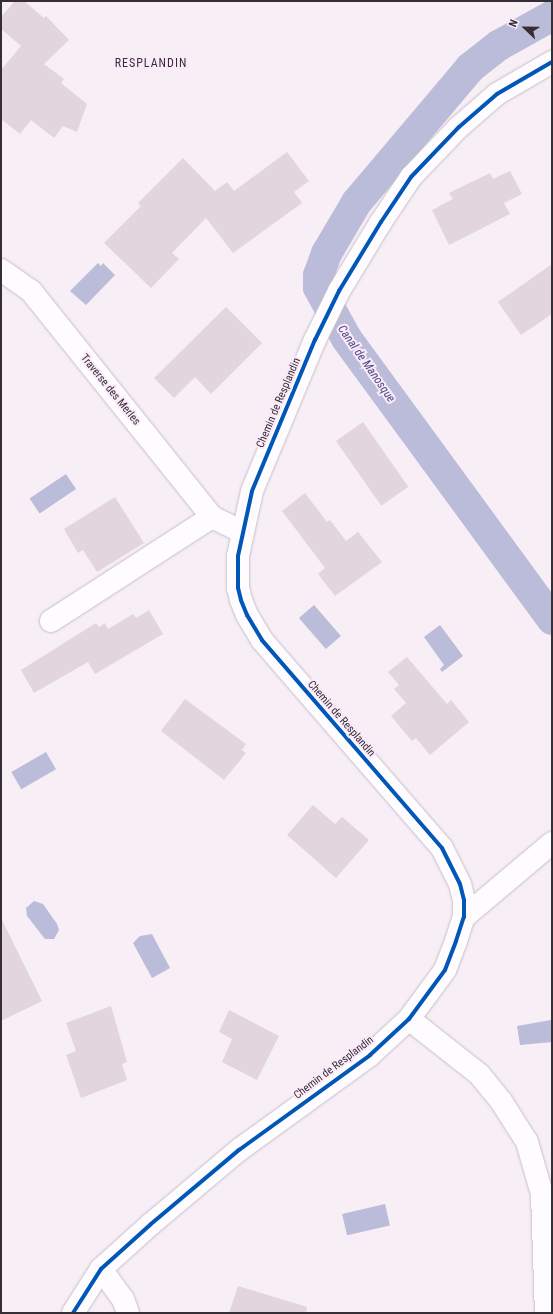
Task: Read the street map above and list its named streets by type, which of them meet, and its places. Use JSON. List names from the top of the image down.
{
  "streets": {
    "street": ["Traverse des Merles", "Chemin de Resplandin"]
  },
  "crossings": [
    ["Traverse des Merles", "Chemin de Resplandin"]
  ],
  "districts": ["RESPLANDIN"],
  "water": ["Canal de Manosque"],
  "north": "left"
}
